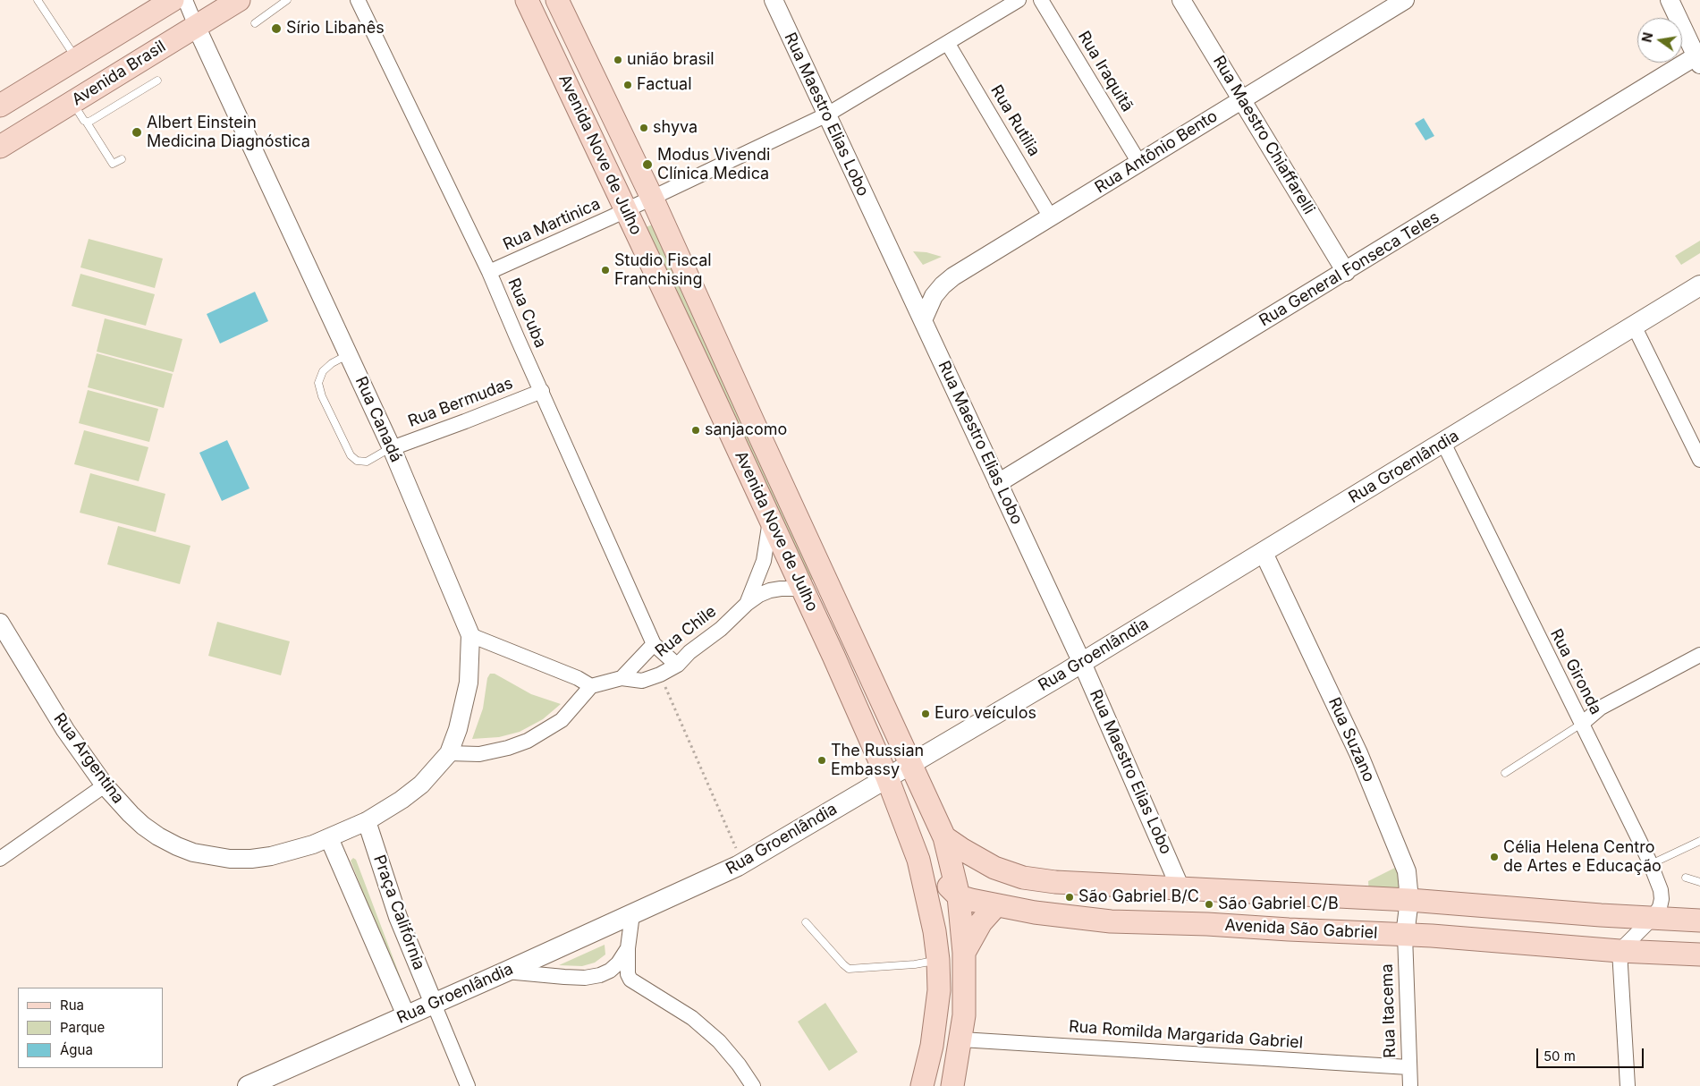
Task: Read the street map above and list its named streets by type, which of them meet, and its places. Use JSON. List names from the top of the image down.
{
  "streets": {
    "main road": [
      "Avenida Brasil",
      "Avenida Nove de Julho",
      "Rua Groenlândia",
      "Avenida São Gabriel"
    ],
    "street": [
      "Rua Iraquitã",
      "Rua Maestro Elias Lobo",
      "Rua Rutilia",
      "Rua Maestro Chiaffarelli",
      "Rua Antônio Bento",
      "Rua Martinica",
      "Rua General Fonseca Teles",
      "Rua Cuba",
      "Rua Bermudas",
      "Rua Canadá",
      "Rua Chile",
      "Rua Gironda",
      "Rua Suzano",
      "Rua Argentina",
      "Praça Califórnia",
      "Rua Itacema",
      "Rua Romilda Margarida Gabriel"
    ]
  },
  "crossings": [
    ["Rua Iraquitã", "Rua Antônio Bento"],
    ["Avenida Brasil", "Rua Canadá"],
    ["Rua Maestro Elias Lobo", "Rua Antônio Bento"],
    ["Rua Maestro Elias Lobo", "Rua Martinica"],
    ["Rua Maestro Elias Lobo", "Rua General Fonseca Teles"],
    ["Rua Maestro Elias Lobo", "Rua Groenlândia"],
    ["Rua Rutilia", "Rua Antônio Bento"],
    ["Rua Rutilia", "Rua Martinica"],
    ["Rua Maestro Chiaffarelli", "Rua Antônio Bento"],
    ["Rua Maestro Chiaffarelli", "Rua General Fonseca Teles"],
    ["Avenida Nove de Julho", "Rua Martinica"],
    ["Avenida Nove de Julho", "Rua Groenlândia"],
    ["Avenida Nove de Julho", "Rua Chile"],
    ["Avenida Nove de Julho", "Avenida São Gabriel"],
    ["Avenida Nove de Julho", "Rua Romilda Margarida Gabriel"],
    ["Rua Martinica", "Rua Cuba"],
    ["Rua Cuba", "Rua Bermudas"],
    ["Rua Cuba", "Rua Chile"],
    ["Rua Bermudas", "Rua Canadá"],
    ["Rua Canadá", "Rua Argentina"],
    ["Rua Canadá", "Praça Califórnia"],
    ["Rua Groenlândia", "Rua Gironda"],
    ["Rua Groenlândia", "Rua Suzano"],
    ["Rua Groenlândia", "Praça Califórnia"],
    ["Rua Suzano", "Avenida São Gabriel"],
    ["Rua Suzano", "Rua Itacema"],
    ["Rua Argentina", "Praça Califórnia"],
    ["Avenida São Gabriel", "Rua Itacema"],
    ["Rua Itacema", "Rua Romilda Margarida Gabriel"]
  ],
  "places": [
    "Sírio Libanês",
    "união brasil",
    "Factual",
    "shyva",
    "Albert Einstein Medicina Diagnóstica",
    "Modus Vivendi Clínica Medica",
    "Studio Fiscal Franchising",
    "sanjacomo",
    "Euro veículos",
    "The Russian Embassy",
    "Célia Helena Centro de Artes e Educação",
    "São Gabriel B/C",
    "São Gabriel C/B"
  ],
  "legend": ["Rua", "Parque", "Água"],
  "scale_bar": "50 m",
  "north": "left"
}
